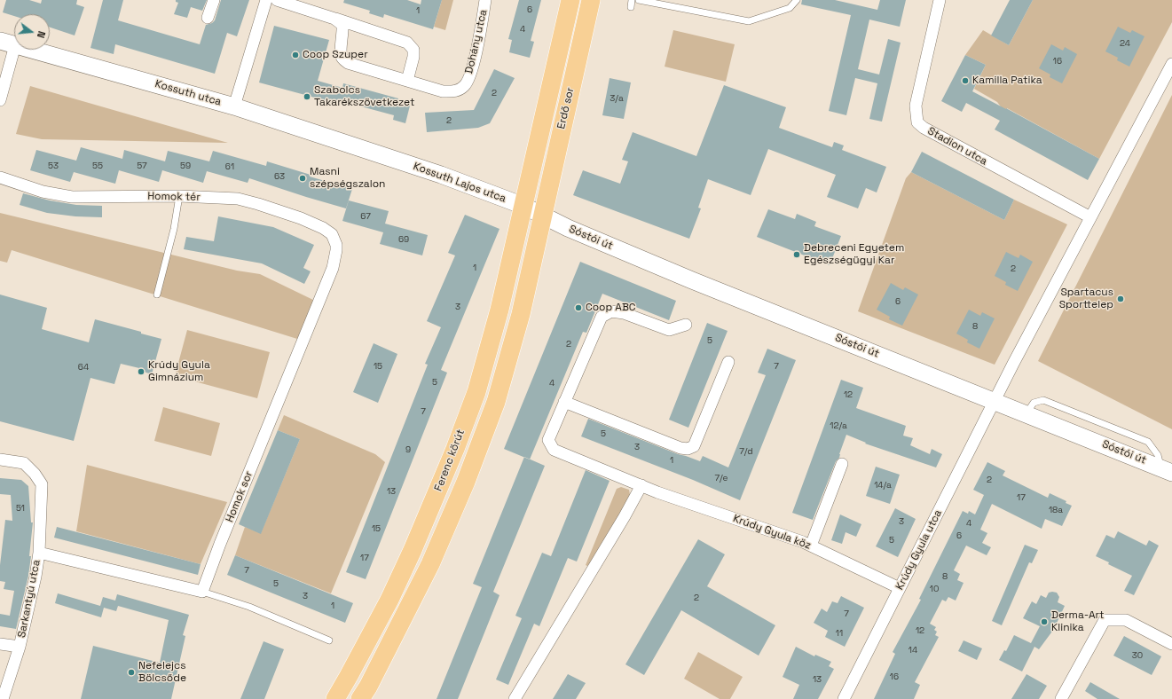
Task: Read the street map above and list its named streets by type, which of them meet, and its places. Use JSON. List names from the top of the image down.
{
  "streets": {
    "main road": [
      "Kossuth utca",
      "Erdő sor",
      "Kossuth Lajos utca",
      "Sóstói út",
      "Ferenc körút"
    ],
    "street": [
      "Dohány utca",
      "Stadion utca",
      "Homok tér",
      "Homok sor",
      "Krúdy Gyula köz",
      "Krúdy Gyula utca",
      "Sarkantyú utca"
    ]
  },
  "crossings": [
    ["Kossuth utca", "Kossuth Lajos utca"],
    ["Erdő sor", "Kossuth Lajos utca"],
    ["Erdő sor", "Sóstói út"],
    ["Erdő sor", "Ferenc körút"],
    ["Kossuth Lajos utca", "Sóstói út"],
    ["Kossuth Lajos utca", "Ferenc körút"],
    ["Homok tér", "Homok sor"],
    ["Sóstói út", "Ferenc körút"],
    ["Sóstói út", "Krúdy Gyula utca"],
    ["Krúdy Gyula köz", "Krúdy Gyula utca"]
  ],
  "places": [
    "Coop Szuper",
    "Kamilla Patika",
    "Szabolcs Takarékszövetkezet",
    "Masni szépségszalon",
    "Debreceni Egyetem Egészségügyi Kar",
    "Spartacus Sporttelep",
    "Coop ABC",
    "Krúdy Gyula Gimnázium",
    "Derma-Art Klinika",
    "Nefelejcs Bölcsőde"
  ],
  "house_numbers": [
    "6",
    "1",
    "4",
    "24",
    "16",
    "2",
    "3/a",
    "2",
    "53",
    "55",
    "57",
    "59",
    "61",
    "63",
    "67",
    "69",
    "1",
    "2",
    "6",
    "3",
    "8",
    "5",
    "2",
    "15",
    "7",
    "64",
    "5",
    "4",
    "12",
    "7",
    "12/a",
    "5",
    "3",
    "9",
    "7/d",
    "1",
    "7/e",
    "2",
    "14/a",
    "13",
    "17",
    "51",
    "18a",
    "3",
    "4",
    "15",
    "6",
    "5",
    "17",
    "7",
    "8",
    "5",
    "10",
    "3",
    "2",
    "1",
    "7",
    "12",
    "11",
    "14",
    "30",
    "16",
    "13"
  ],
  "north": "right"
}
